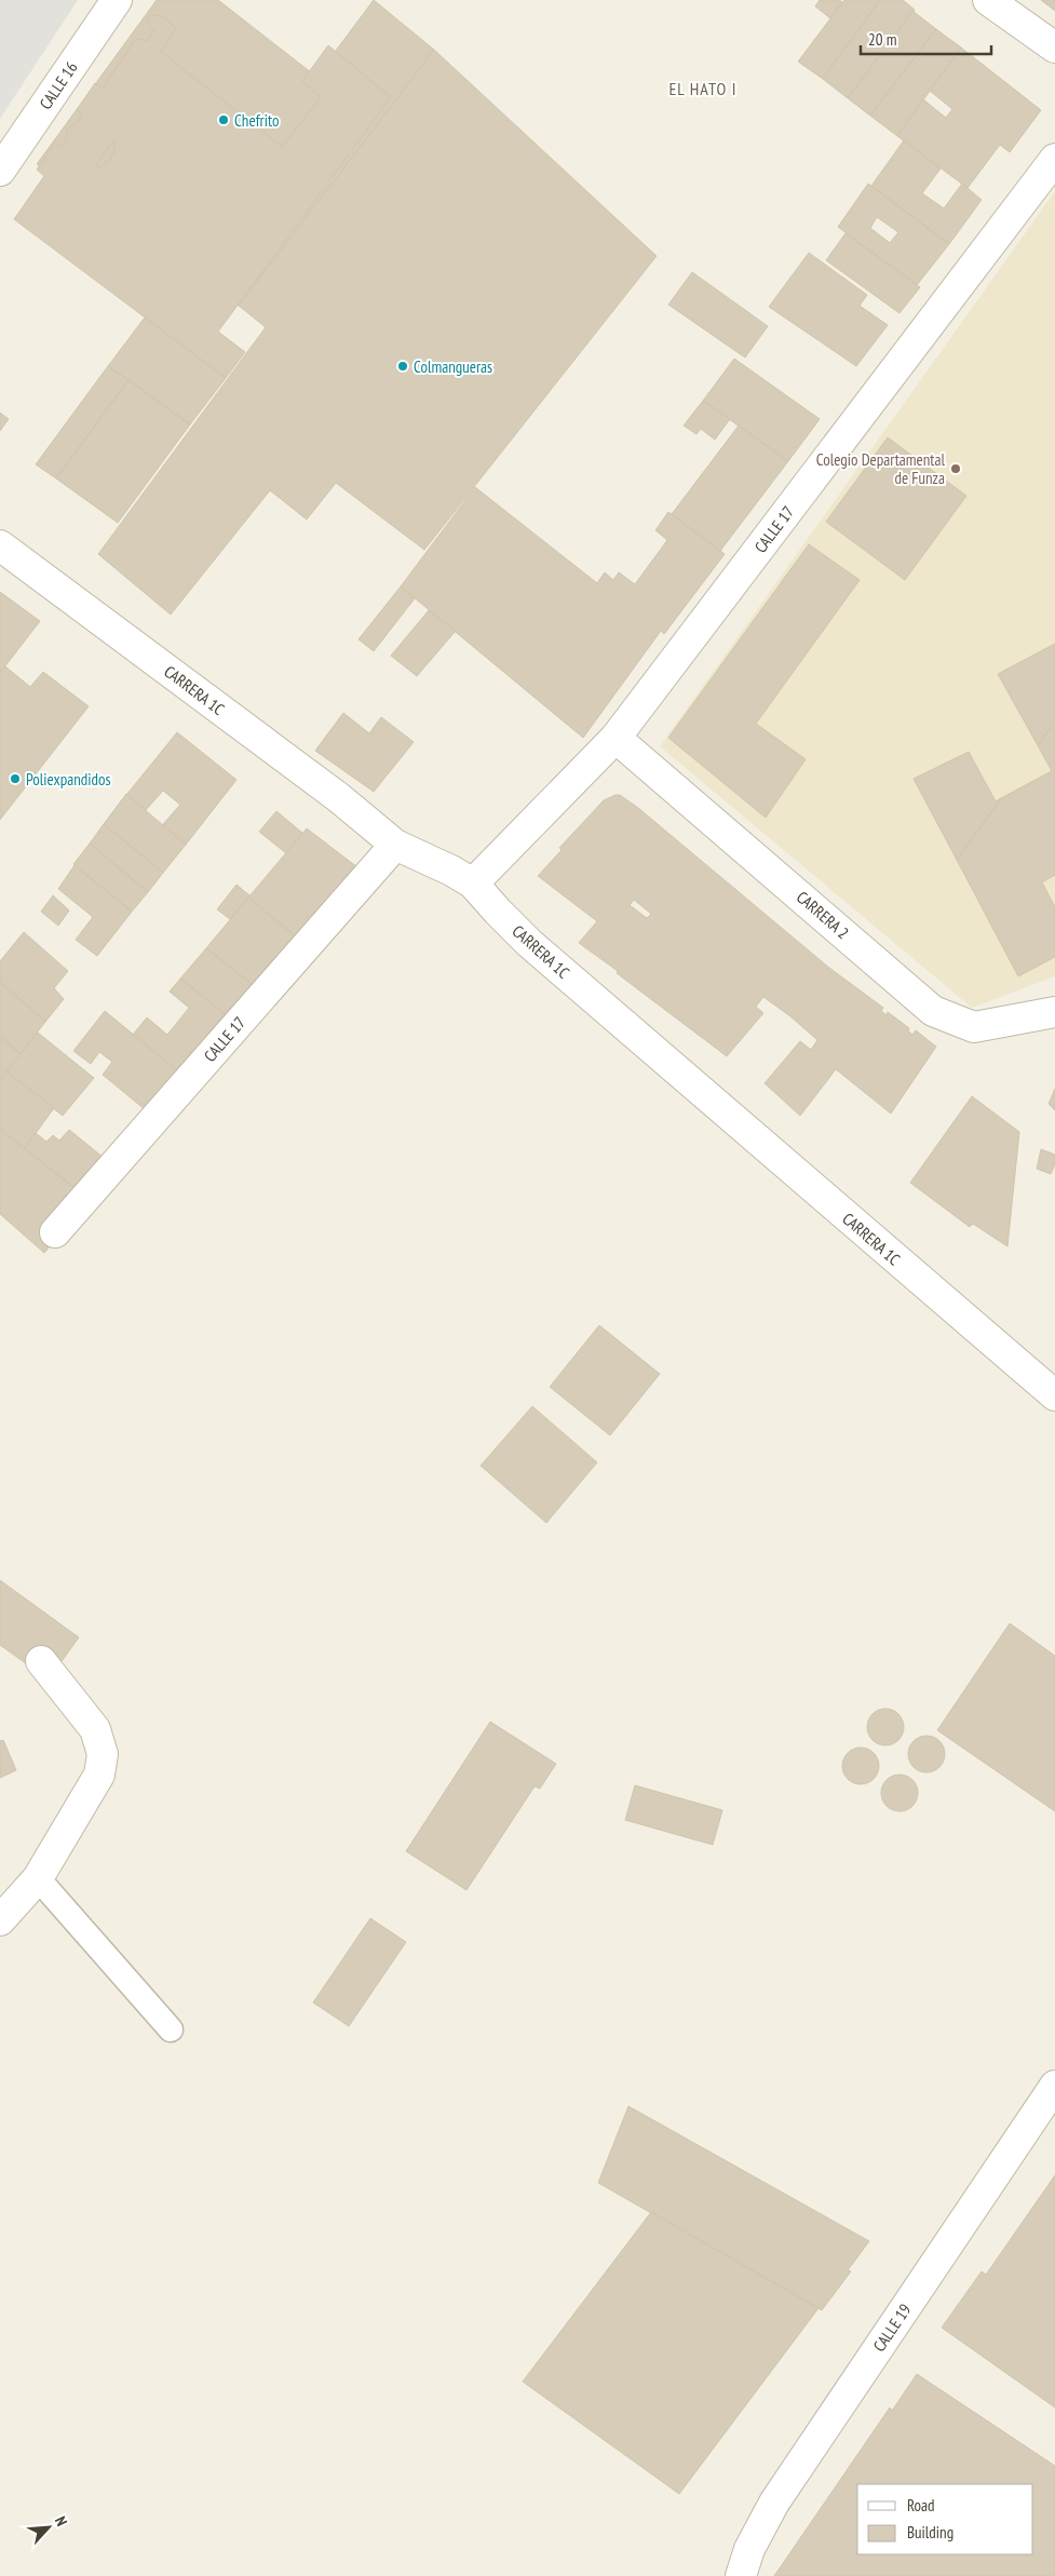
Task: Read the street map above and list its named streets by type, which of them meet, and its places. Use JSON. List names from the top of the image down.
{
  "streets": {
    "street": [
      "CALLE 16",
      "CALLE 17",
      "CARRERA 1C",
      "CARRERA 2",
      "CALLE 19"
    ]
  },
  "crossings": [
    ["CALLE 17", "CARRERA 1C"],
    ["CALLE 17", "CARRERA 2"]
  ],
  "districts": ["EL HATO I"],
  "places": [
    "Chefrito",
    "Colmangueras",
    "Colegio Departamental de Funza",
    "Poliexpandidos"
  ],
  "legend": ["Road", "Building"],
  "scale_bar": "20 m",
  "north": "top right"
}
